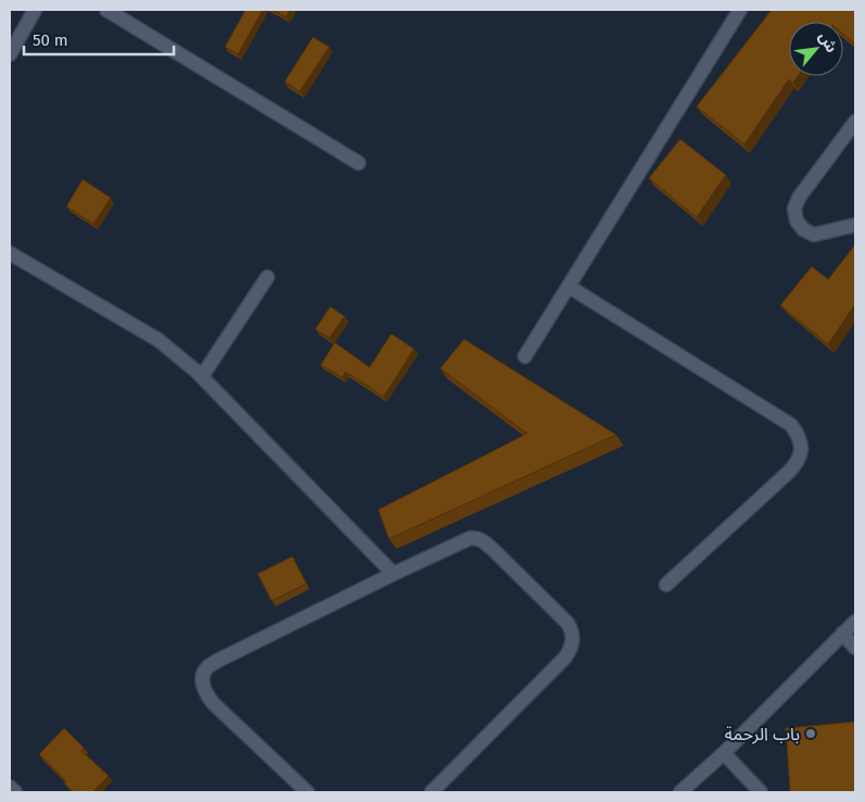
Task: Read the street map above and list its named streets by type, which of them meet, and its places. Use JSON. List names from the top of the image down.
{
  "places": ["باب الرحمة"],
  "scale_bar": "50 m",
  "north": "top right"
}
